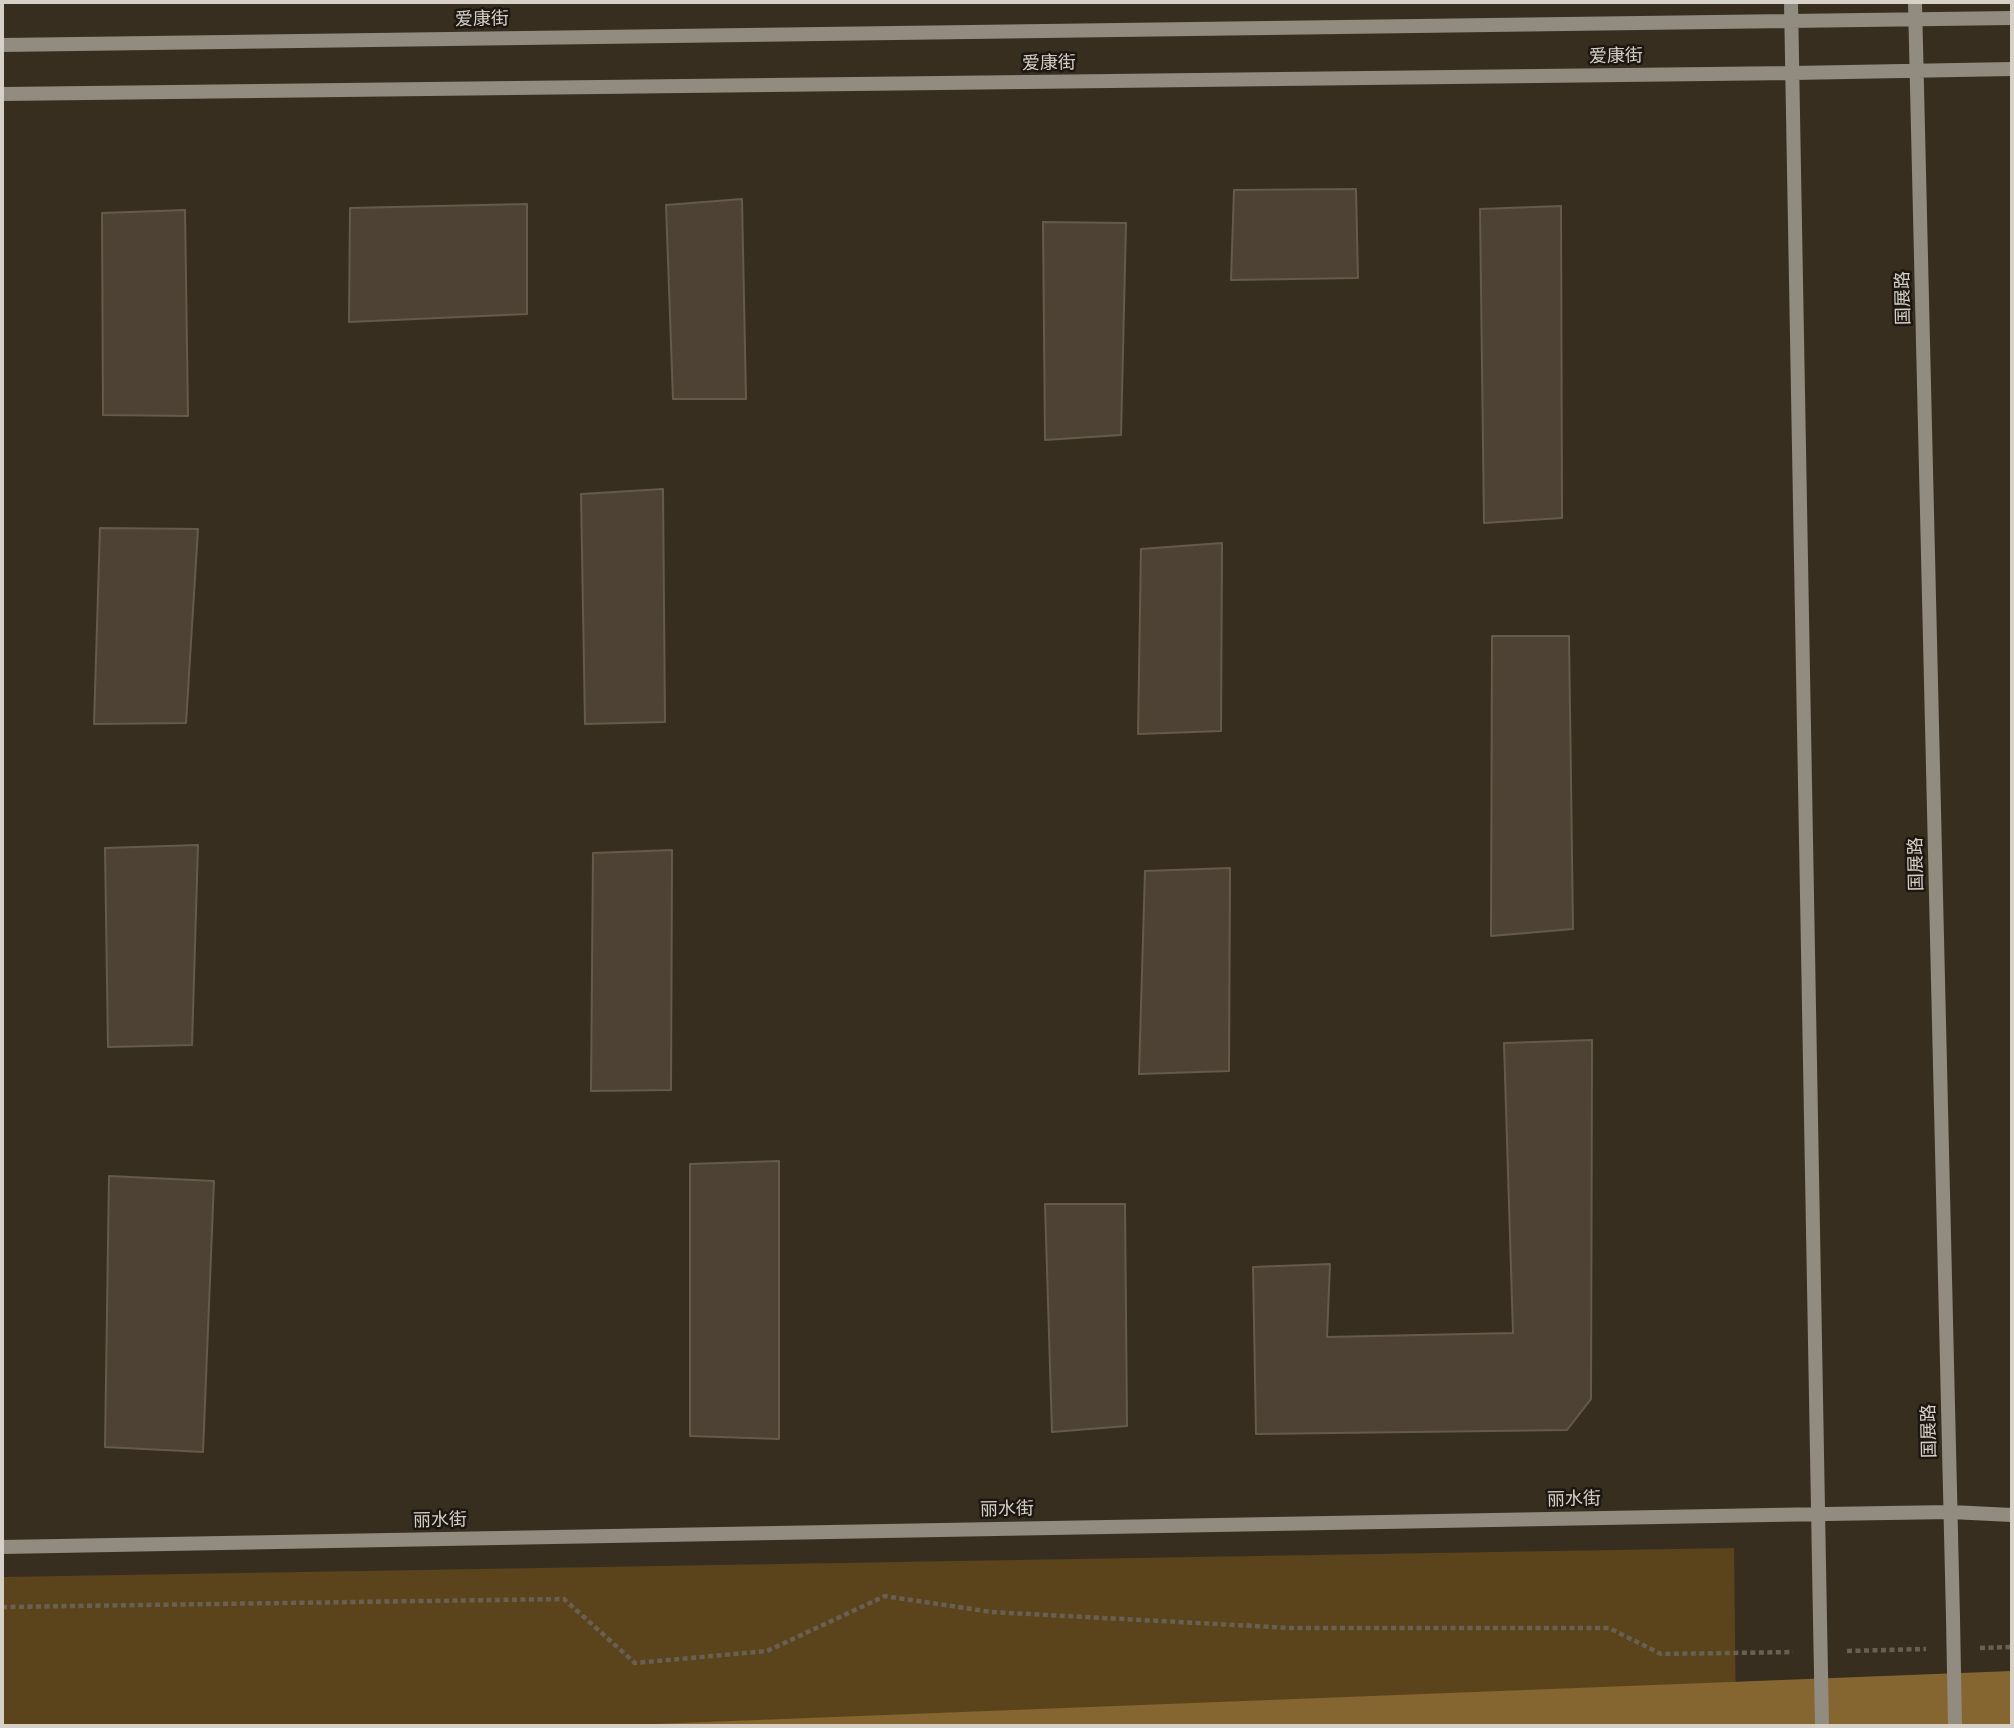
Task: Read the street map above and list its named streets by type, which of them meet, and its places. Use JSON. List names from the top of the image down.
{
  "streets": {
    "main road": ["爱康街", "国展路", "丽水街"]
  },
  "crossings": [
    ["爱康街", "国展路"]
  ]
}
